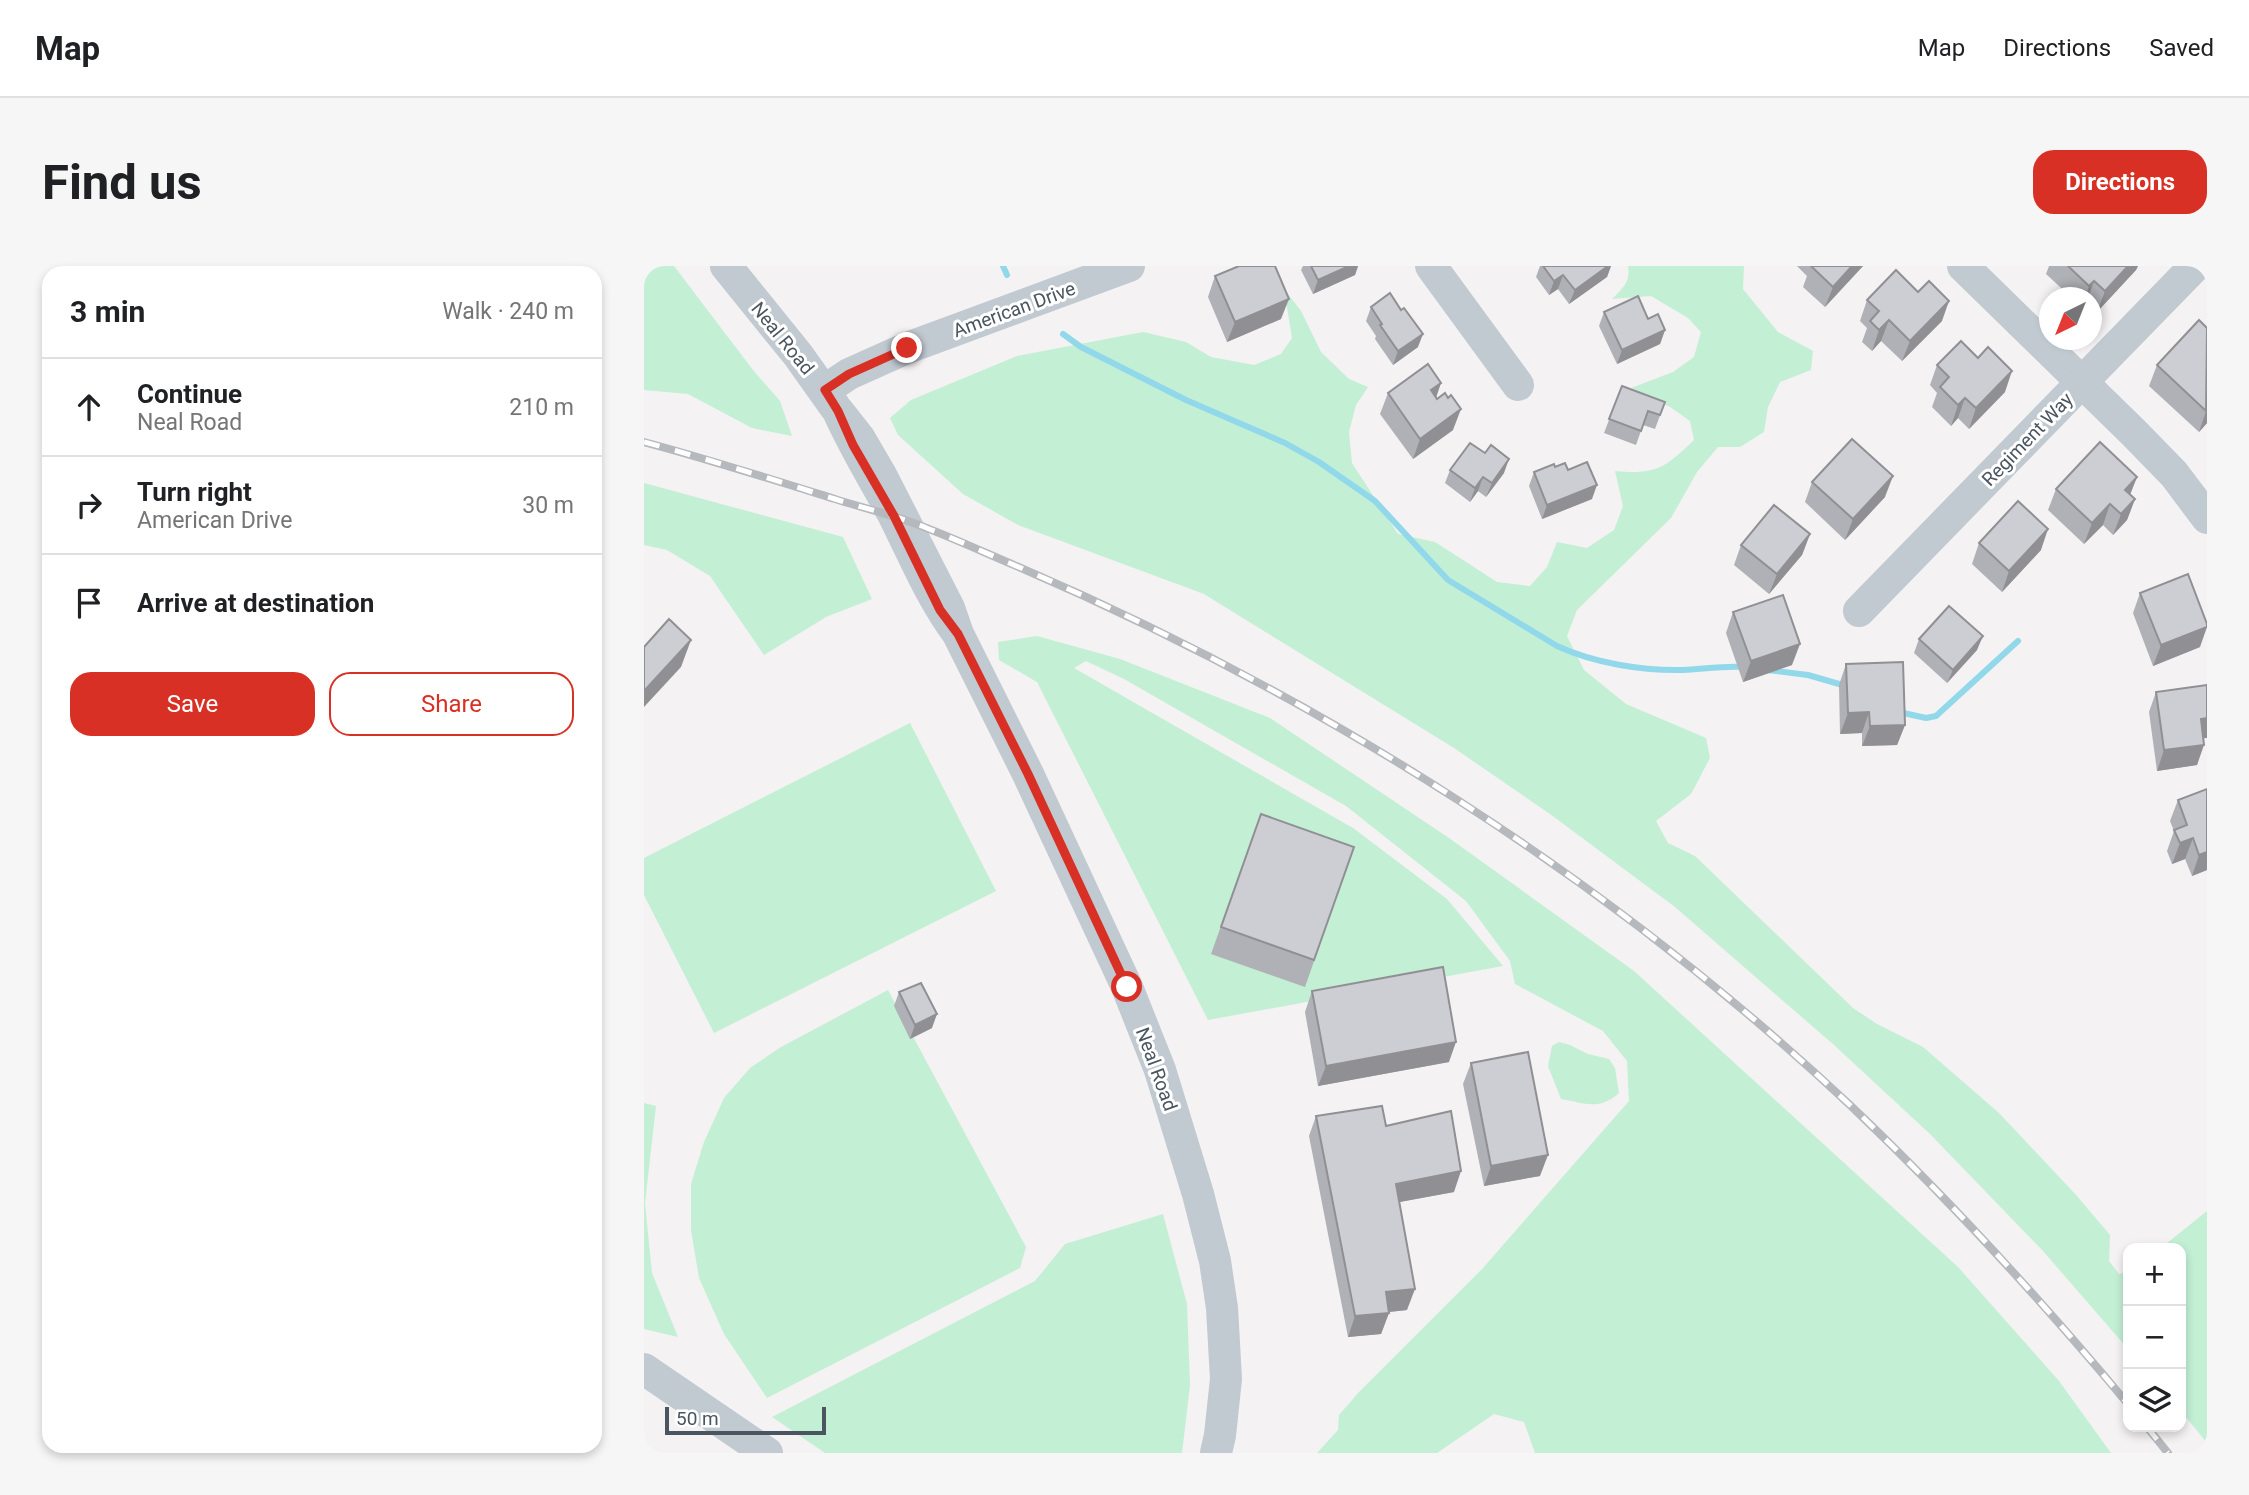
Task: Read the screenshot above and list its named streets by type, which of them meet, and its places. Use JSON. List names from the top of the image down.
{
  "streets": {
    "street": ["American Drive", "Neal Road", "Regiment Way"]
  },
  "crossings": [
    ["American Drive", "Neal Road"]
  ],
  "scale_bar": "50 m",
  "north": "bottom left",
  "page": {
    "header": "Map",
    "nav": ["Map", "Directions", "Saved"],
    "buttons": [
      "Directions",
      ["Save", "Share"]
    ],
    "title": "Find us",
    "heading": ["3 min", "Walk · 240 m"],
    "list": [
      ["Continue", "Neal Road", "210 m"],
      ["Turn right", "American Drive", "30 m"],
      "Arrive at destination"
    ],
    "map_buttons": ["+", "−"],
    "scale": "50 m"
  }
}
